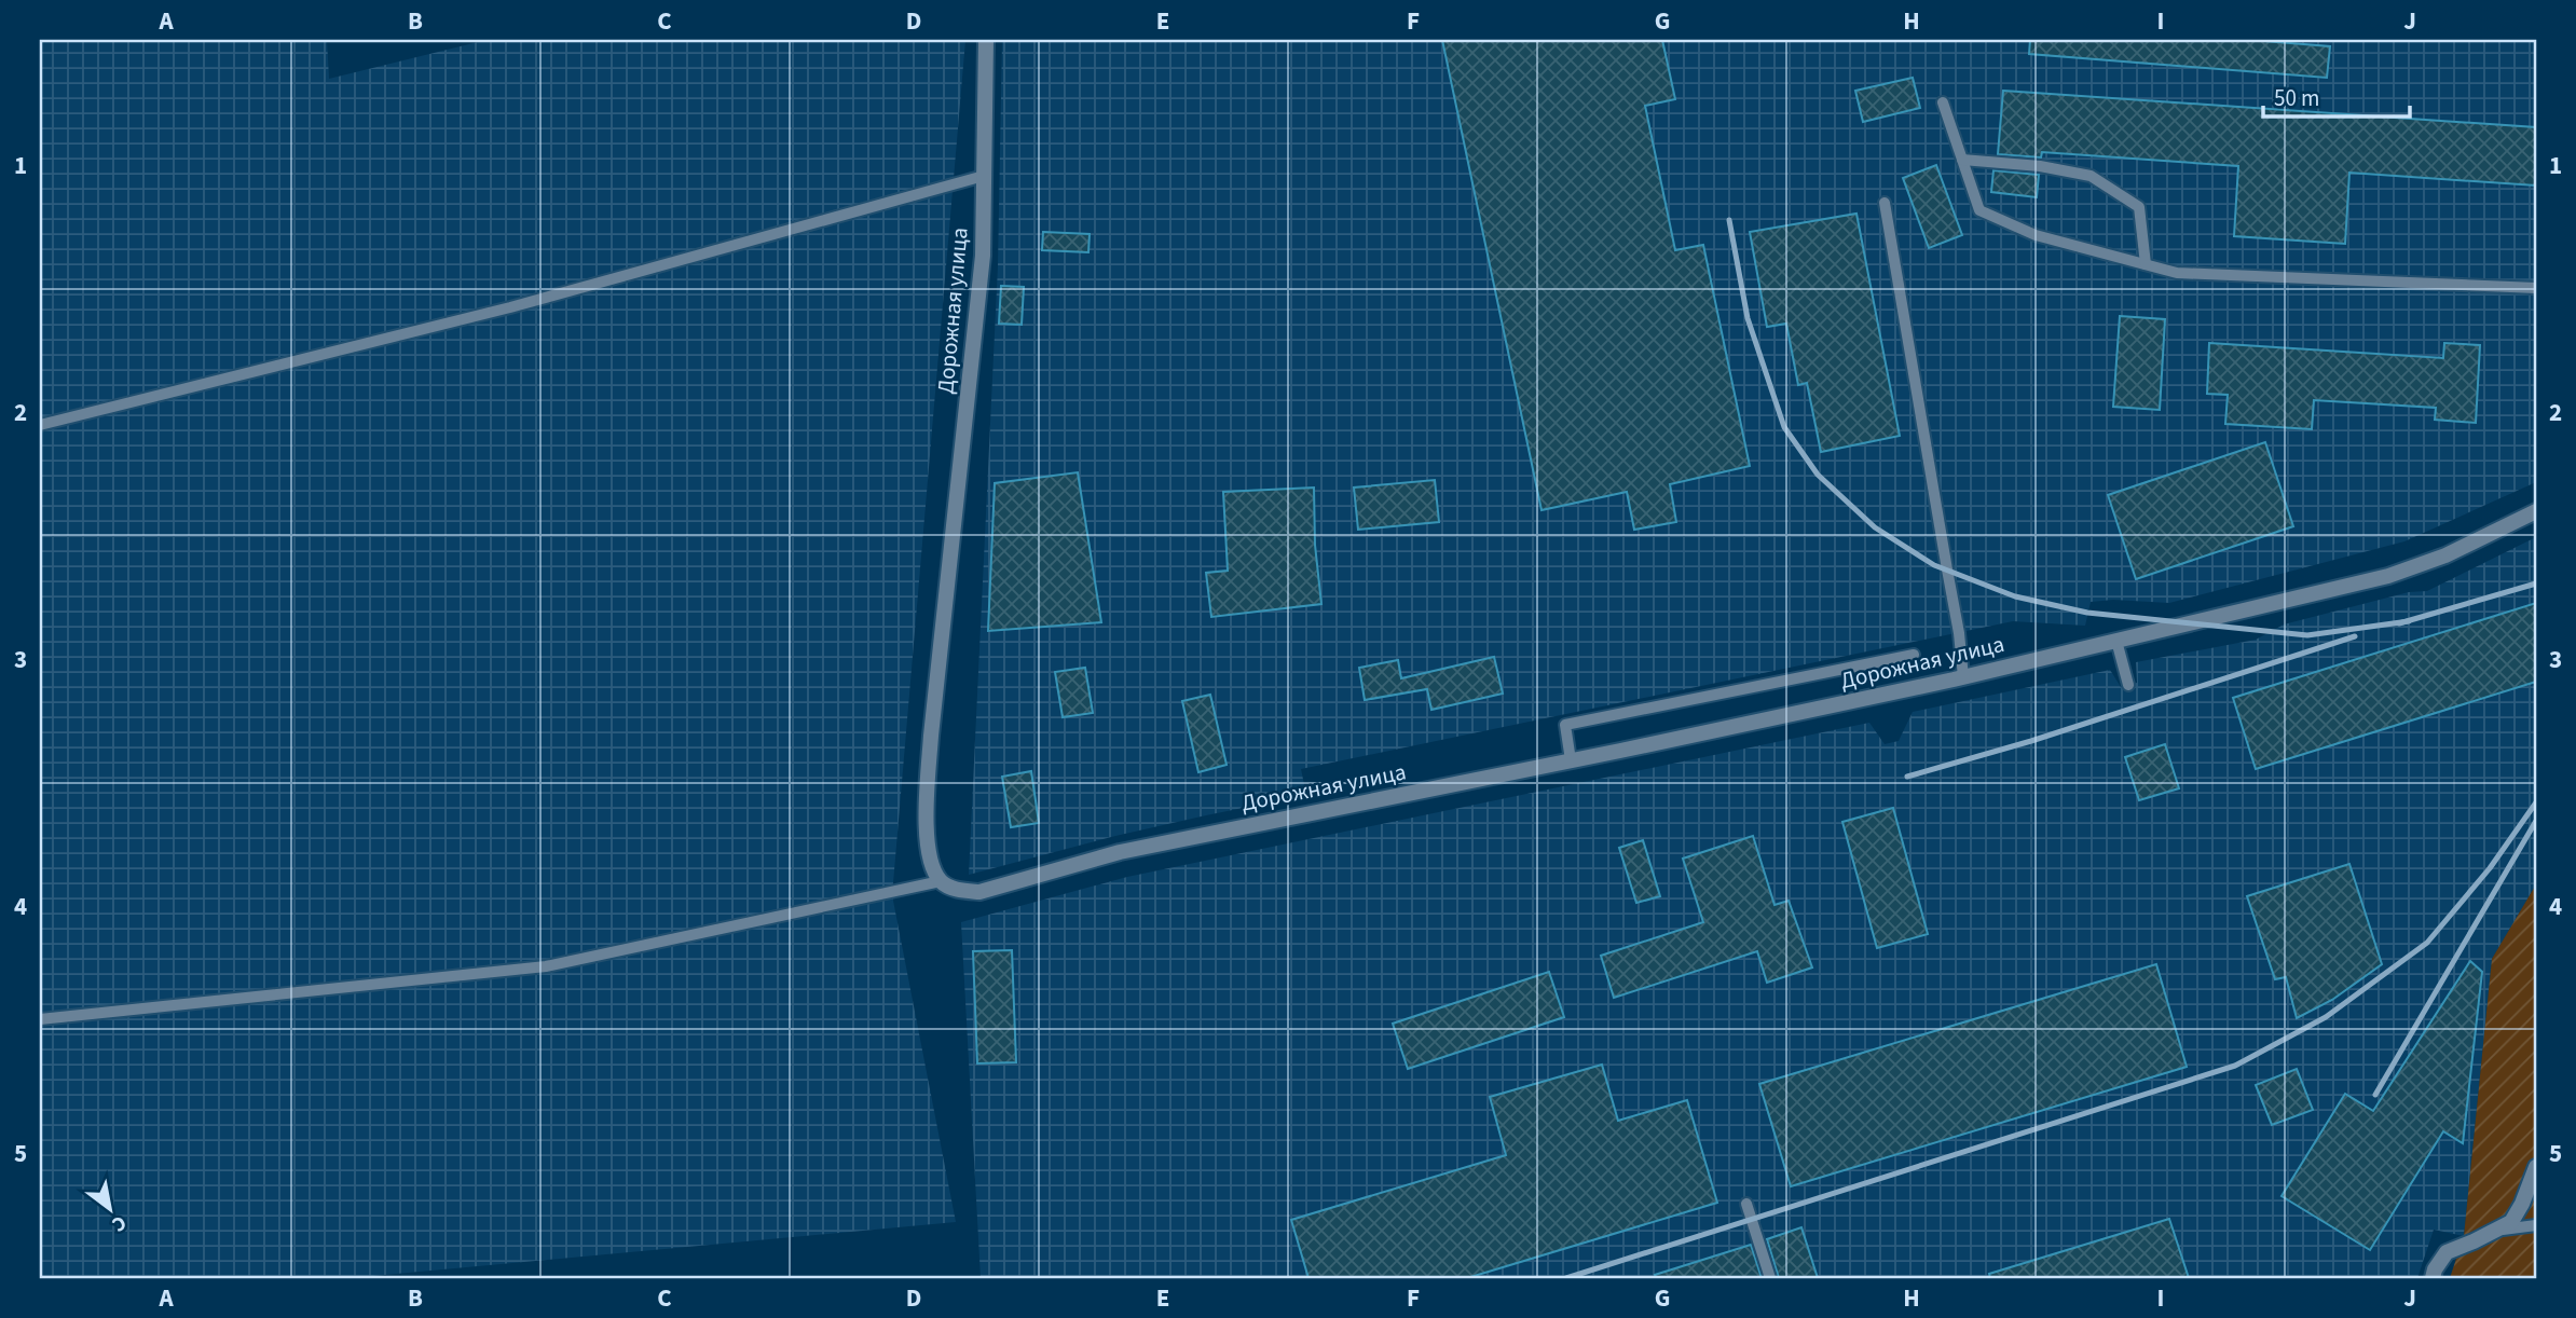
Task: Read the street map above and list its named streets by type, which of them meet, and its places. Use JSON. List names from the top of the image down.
{
  "streets": {
    "street": ["Дорожная улица"]
  },
  "scale_bar": "50 m",
  "north": "bottom right",
  "grid": {
    "columns": [
      "A",
      "B",
      "C",
      "D",
      "E",
      "F",
      "G",
      "H",
      "I",
      "J"
    ],
    "rows": [
      "1",
      "2",
      "3",
      "4",
      "5"
    ]
  }
}
